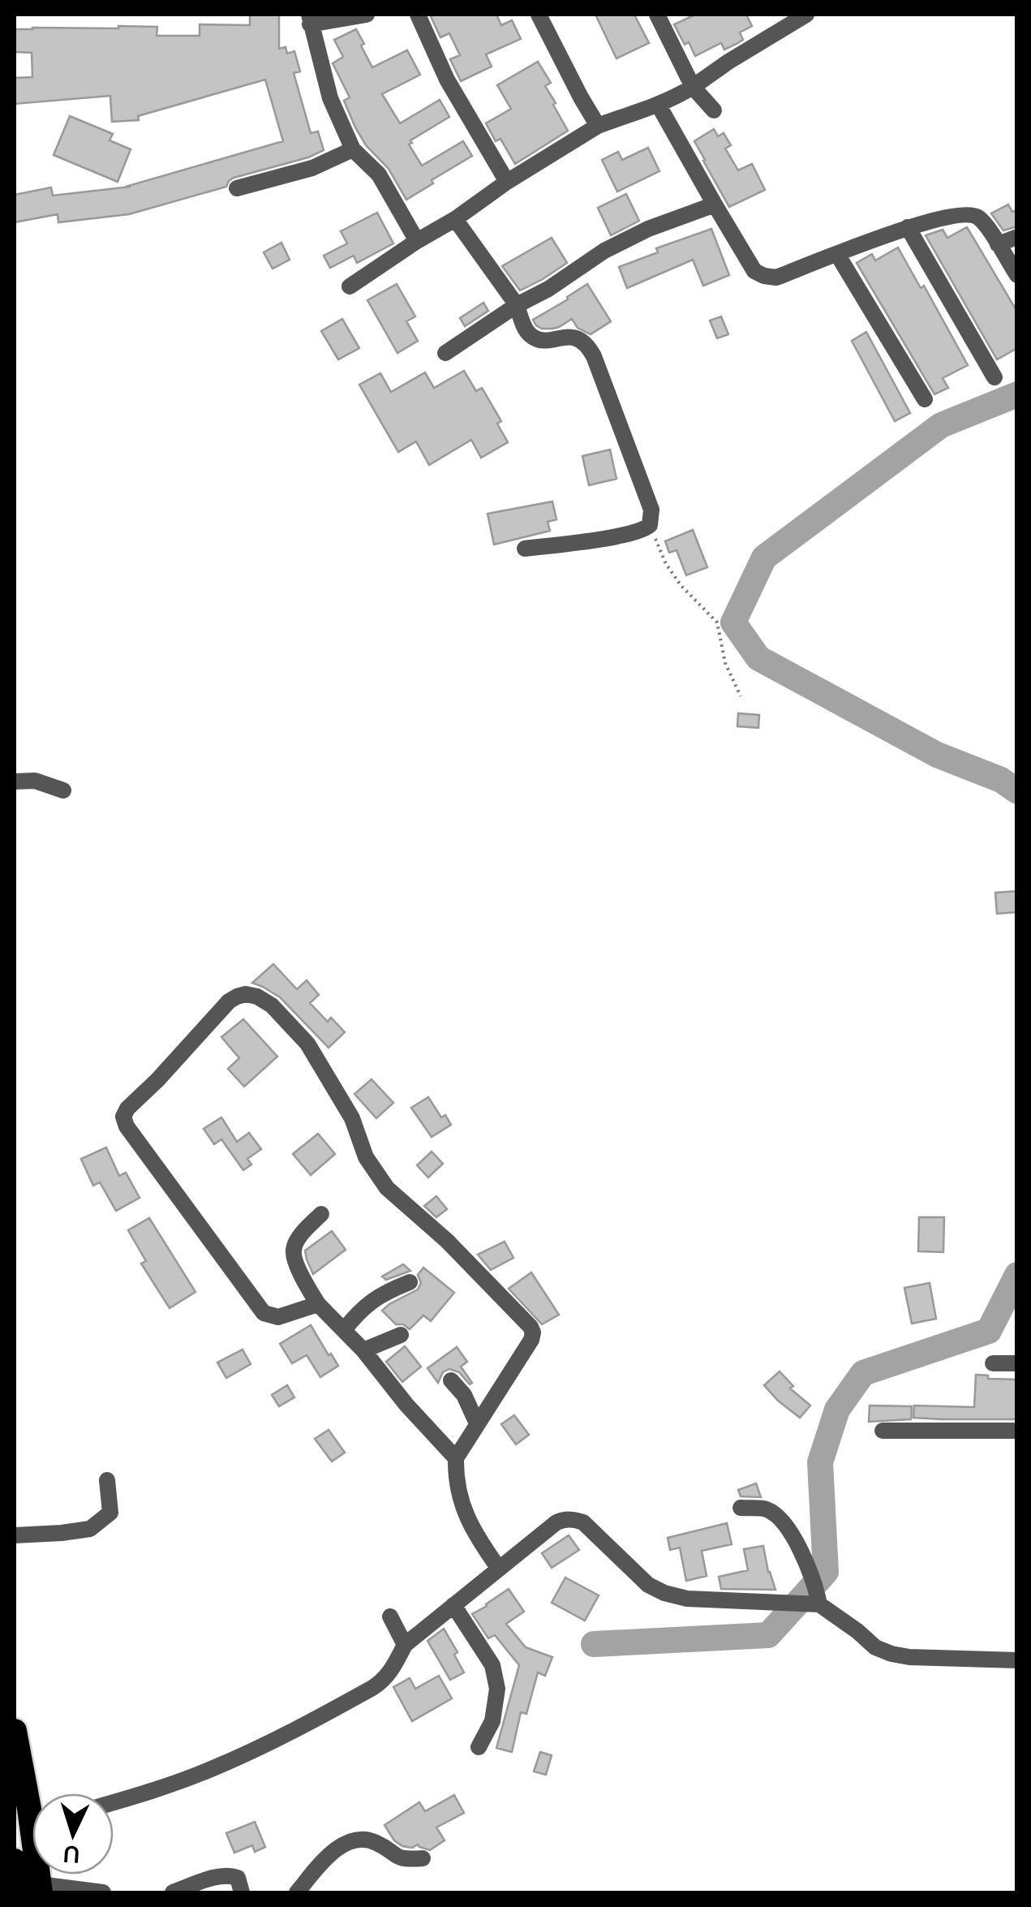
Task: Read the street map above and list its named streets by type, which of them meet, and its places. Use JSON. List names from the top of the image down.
{
  "north": "bottom"
}
